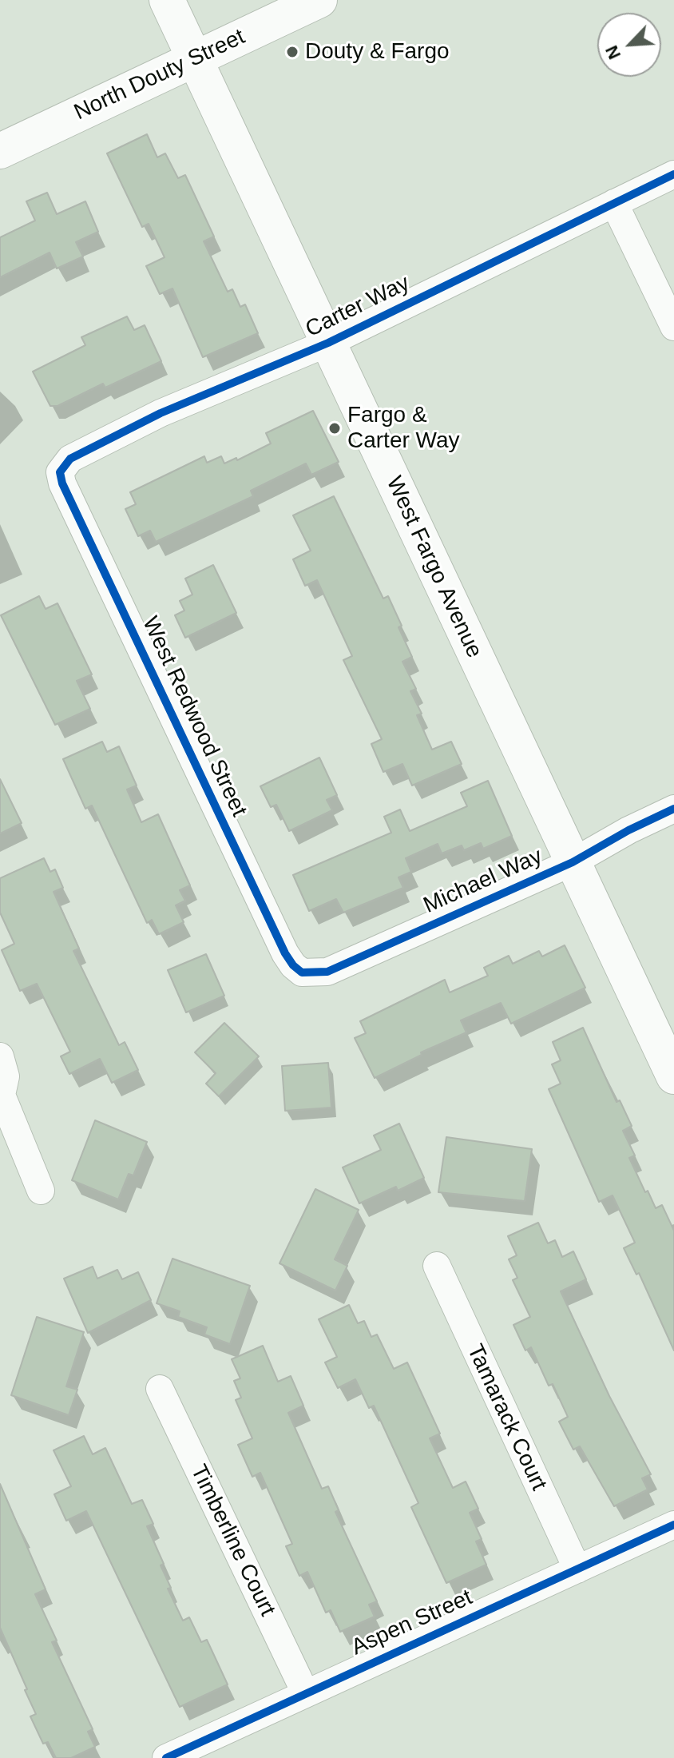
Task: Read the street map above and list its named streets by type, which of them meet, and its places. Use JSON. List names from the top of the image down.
{
  "streets": {
    "main road": ["North Douty Street", "West Fargo Avenue"],
    "street": [
      "Carter Way",
      "West Redwood Street",
      "Michael Way",
      "Tamarack Court",
      "Timberline Court",
      "Aspen Street"
    ]
  },
  "crossings": [
    ["North Douty Street", "West Fargo Avenue"],
    ["Carter Way", "West Fargo Avenue"],
    ["Carter Way", "West Redwood Street"],
    ["West Fargo Avenue", "Michael Way"],
    ["West Redwood Street", "Michael Way"],
    ["Tamarack Court", "Aspen Street"],
    ["Timberline Court", "Aspen Street"]
  ],
  "places": ["Douty & Fargo", "Fargo & Carter Way"],
  "north": "bottom left"
}
